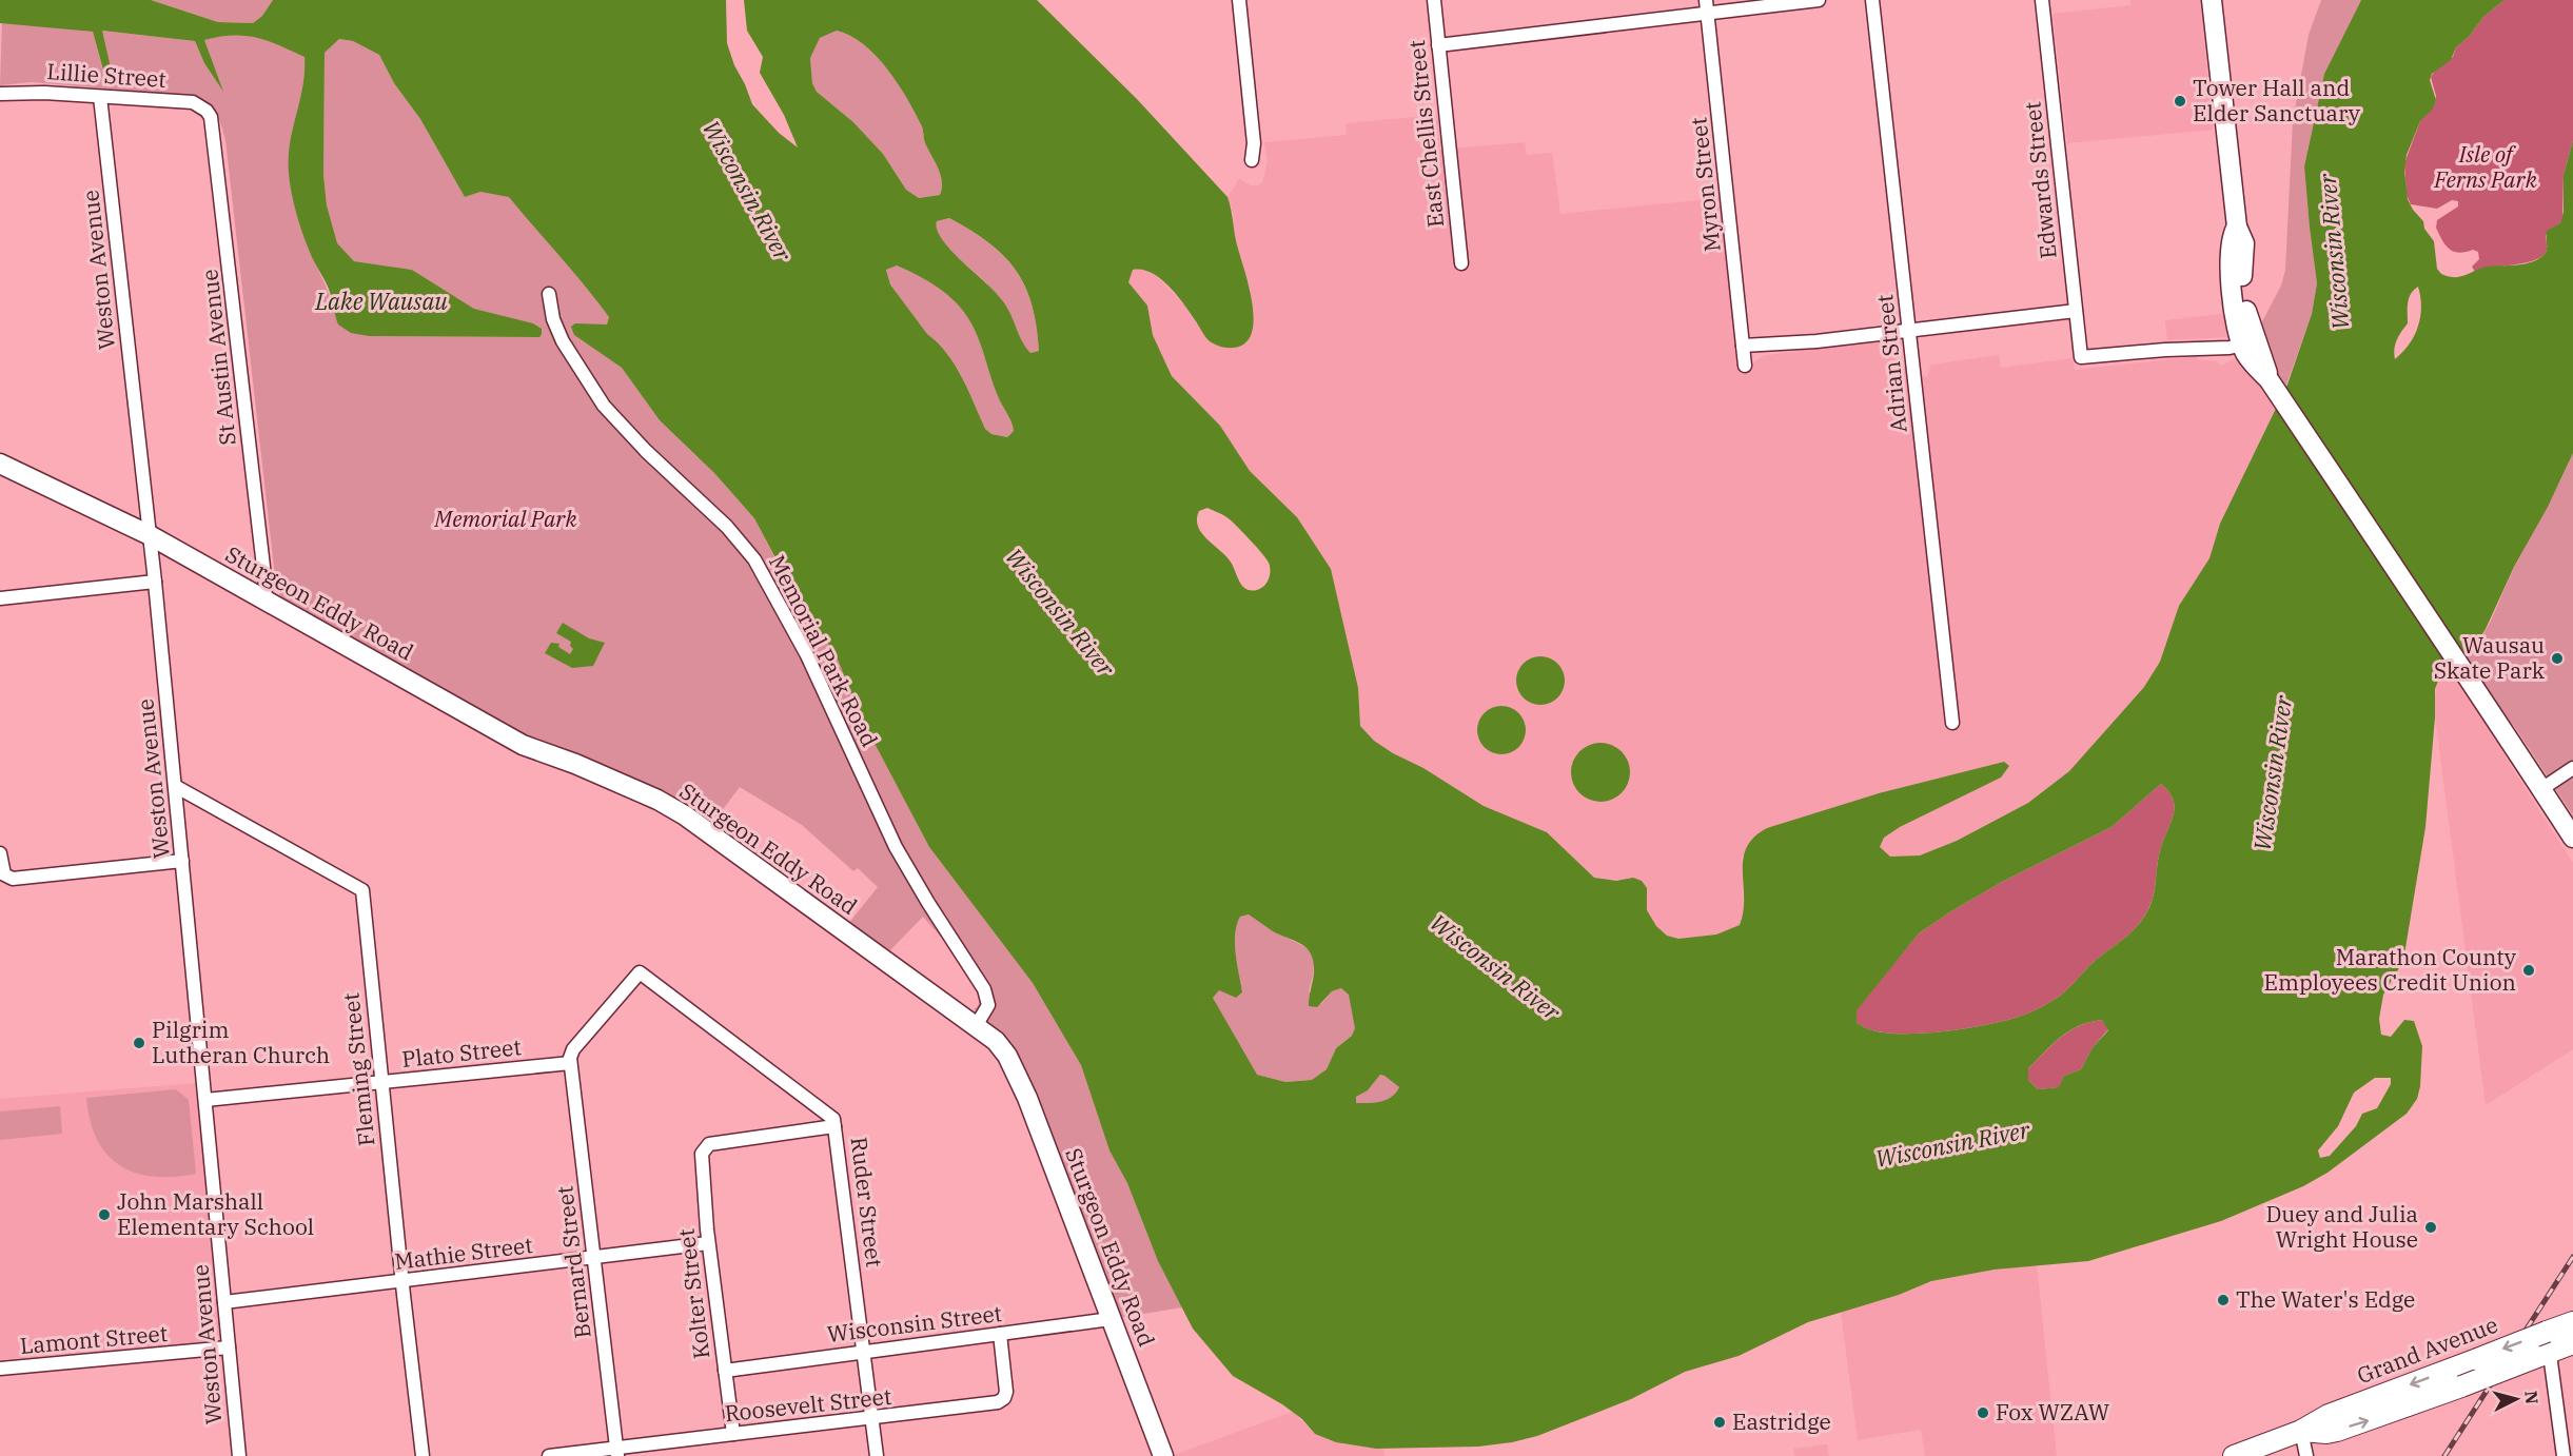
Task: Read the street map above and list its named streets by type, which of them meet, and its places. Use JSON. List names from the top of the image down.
{
  "streets": {
    "main road": ["Grand Avenue"],
    "street": [
      "Lillie Street",
      "East Chellis Street",
      "Edwards Street",
      "Myron Street",
      "Weston Avenue",
      "St Austin Avenue",
      "Adrian Street",
      "Sturgeon Eddy Road",
      "Memorial Park Road",
      "Plato Street",
      "Fleming Street",
      "Ruder Street",
      "Mathie Street",
      "Bernard Street",
      "Kolter Street",
      "Wisconsin Street",
      "Lamont Street",
      "Roosevelt Street"
    ]
  },
  "crossings": [
    ["Lillie Street", "Weston Avenue"],
    ["Lillie Street", "St Austin Avenue"],
    ["Weston Avenue", "Sturgeon Eddy Road"],
    ["Weston Avenue", "Plato Street"],
    ["Weston Avenue", "Fleming Street"],
    ["Weston Avenue", "Mathie Street"],
    ["Weston Avenue", "Lamont Street"],
    ["St Austin Avenue", "Sturgeon Eddy Road"],
    ["Sturgeon Eddy Road", "Memorial Park Road"],
    ["Sturgeon Eddy Road", "Wisconsin Street"],
    ["Plato Street", "Fleming Street"],
    ["Plato Street", "Ruder Street"],
    ["Plato Street", "Bernard Street"],
    ["Fleming Street", "Mathie Street"],
    ["Ruder Street", "Bernard Street"],
    ["Ruder Street", "Kolter Street"],
    ["Ruder Street", "Wisconsin Street"],
    ["Ruder Street", "Roosevelt Street"],
    ["Mathie Street", "Bernard Street"],
    ["Mathie Street", "Kolter Street"],
    ["Bernard Street", "Roosevelt Street"],
    ["Kolter Street", "Wisconsin Street"],
    ["Kolter Street", "Roosevelt Street"],
    ["Wisconsin Street", "Roosevelt Street"]
  ],
  "water": ["Wisconsin River", "Lake Wausau"],
  "parks": ["Isle of Ferns Park", "Memorial Park"],
  "places": [
    "Tower Hall and Elder Sanctuary",
    "Wausau Skate Park",
    "Marathon County Employees Credit Union",
    "Pilgrim Lutheran Church",
    "John Marshall Elementary School",
    "Duey and Julia Wright House",
    "The Water's Edge",
    "Fox WZAW",
    "Eastridge"
  ],
  "north": "right"
}
